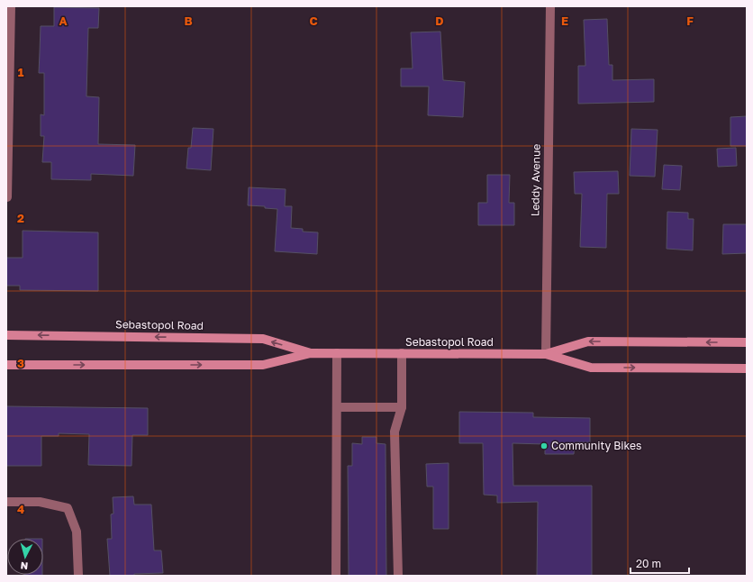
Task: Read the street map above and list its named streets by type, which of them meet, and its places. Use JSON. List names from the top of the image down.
{
  "streets": {
    "main road": ["Sebastopol Road"],
    "street": ["Leddy Avenue"]
  },
  "crossings": [
    ["Leddy Avenue", "Sebastopol Road"]
  ],
  "places": ["Community Bikes"],
  "scale_bar": "20 m",
  "north": "bottom",
  "grid": {
    "columns": [
      "A",
      "B",
      "C",
      "D",
      "E",
      "F"
    ],
    "rows": [
      "1",
      "2",
      "3",
      "4"
    ]
  }
}
